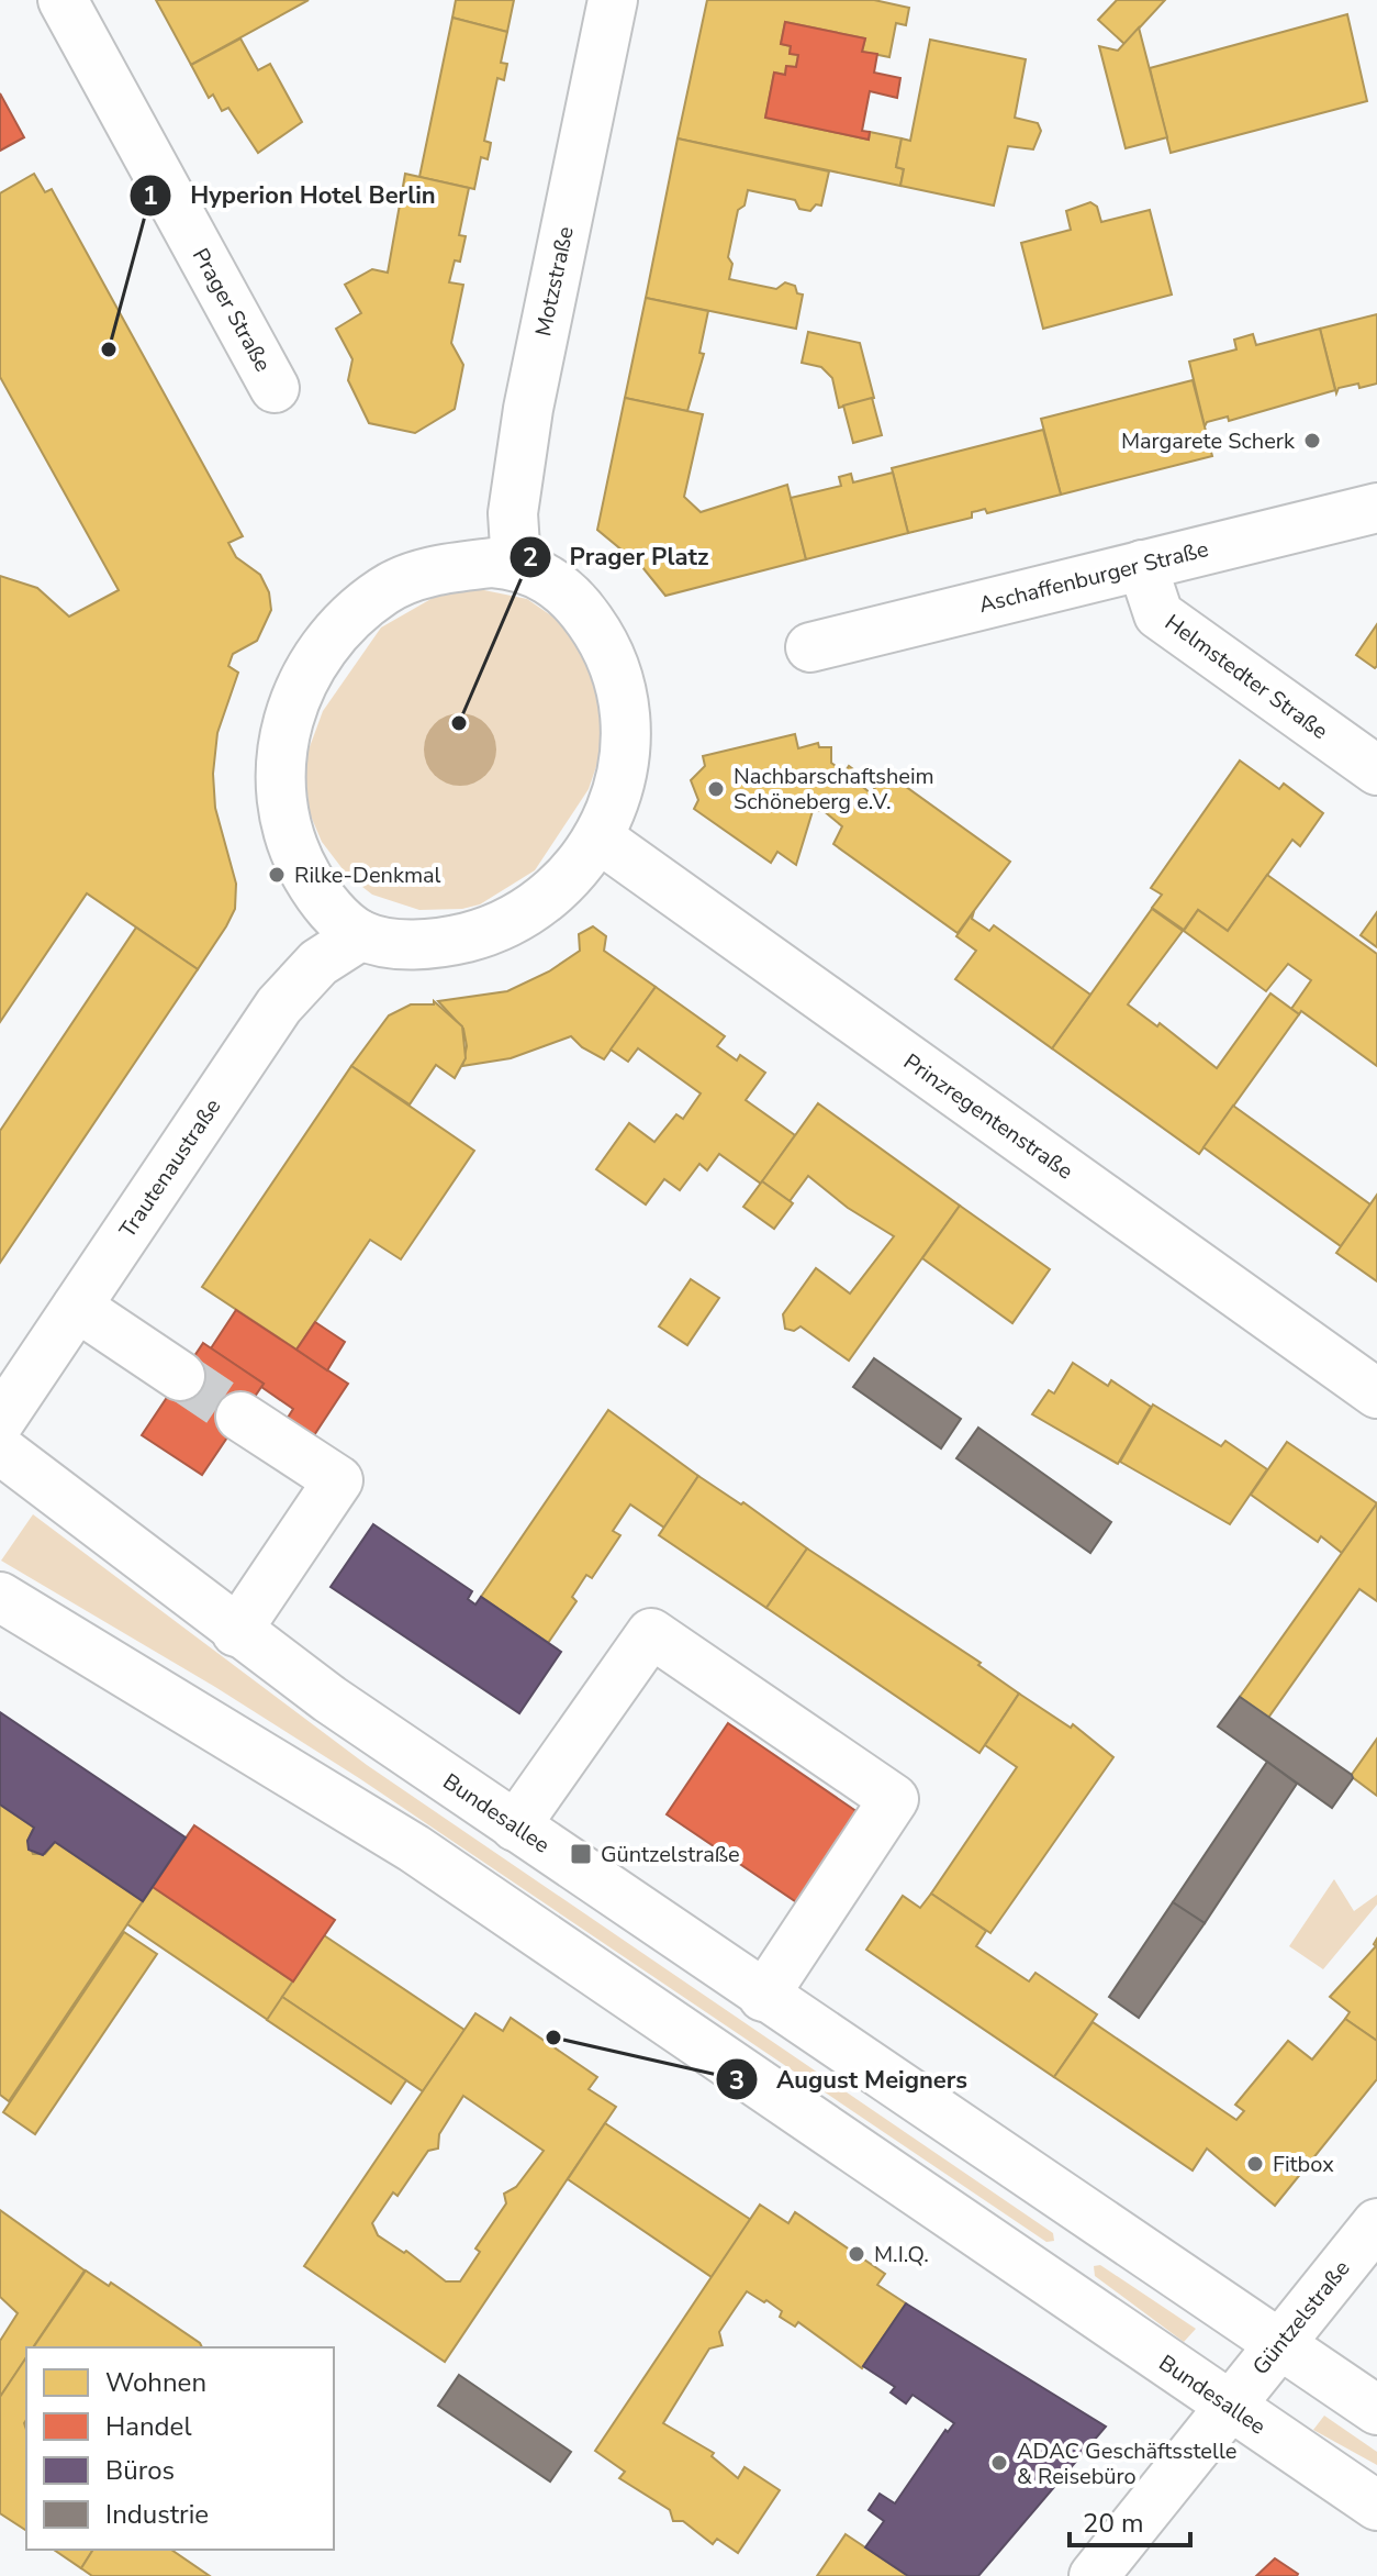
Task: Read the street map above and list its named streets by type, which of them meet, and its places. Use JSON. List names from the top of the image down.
{
  "streets": {
    "street": [
      "Motzstraße",
      "Prager Straße",
      "Aschaffenburger Straße",
      "Helmstedter Straße",
      "Prinzregentenstraße",
      "Trautenaustraße",
      "Bundesallee",
      "Güntzelstraße"
    ]
  },
  "crossings": [
    ["Aschaffenburger Straße", "Helmstedter Straße"],
    ["Bundesallee", "Güntzelstraße"]
  ],
  "places": {
    "other": [
      "Hyperion Hotel Berlin",
      "Margarete Scherk",
      "Prager Platz",
      "Nachbarschaftsheim Schöneberg e.V.",
      "Rilke-Denkmal",
      "August Meigners",
      "Fitbox",
      "M.I.Q.",
      "ADAC Geschäftsstelle & Reisebüro"
    ],
    "transit": ["Güntzelstraße"]
  },
  "legend": [
    "Wohnen",
    "Handel",
    "Büros",
    "Industrie"
  ],
  "scale_bar": "20 m"
}
